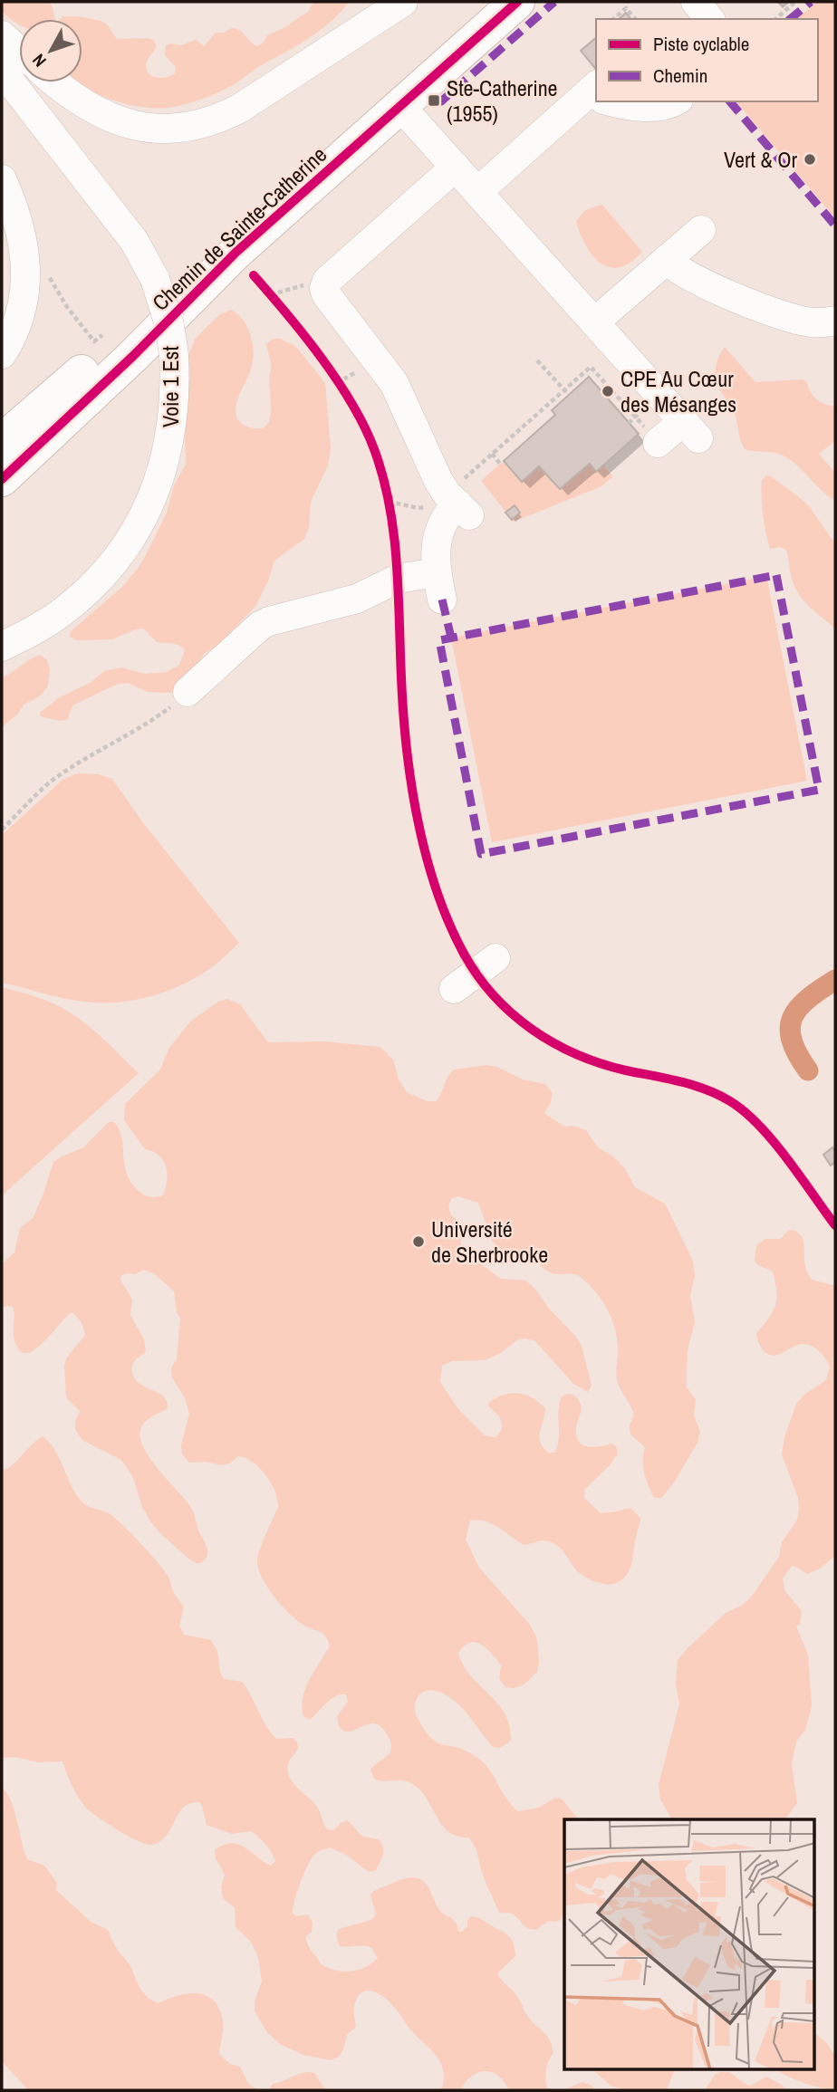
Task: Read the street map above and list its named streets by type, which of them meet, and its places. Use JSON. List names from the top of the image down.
{
  "streets": {
    "main road": ["Chemin de Sainte-Catherine"],
    "lane": ["Voie 1 Est"]
  },
  "places": {
    "transit": ["Ste-Catherine (1955)"],
    "other": ["Vert & Or", "CPE Au Cœur des Mésanges", "Université de Sherbrooke"]
  },
  "legend": ["Piste cyclable", "Chemin"],
  "north": "bottom left"
}
